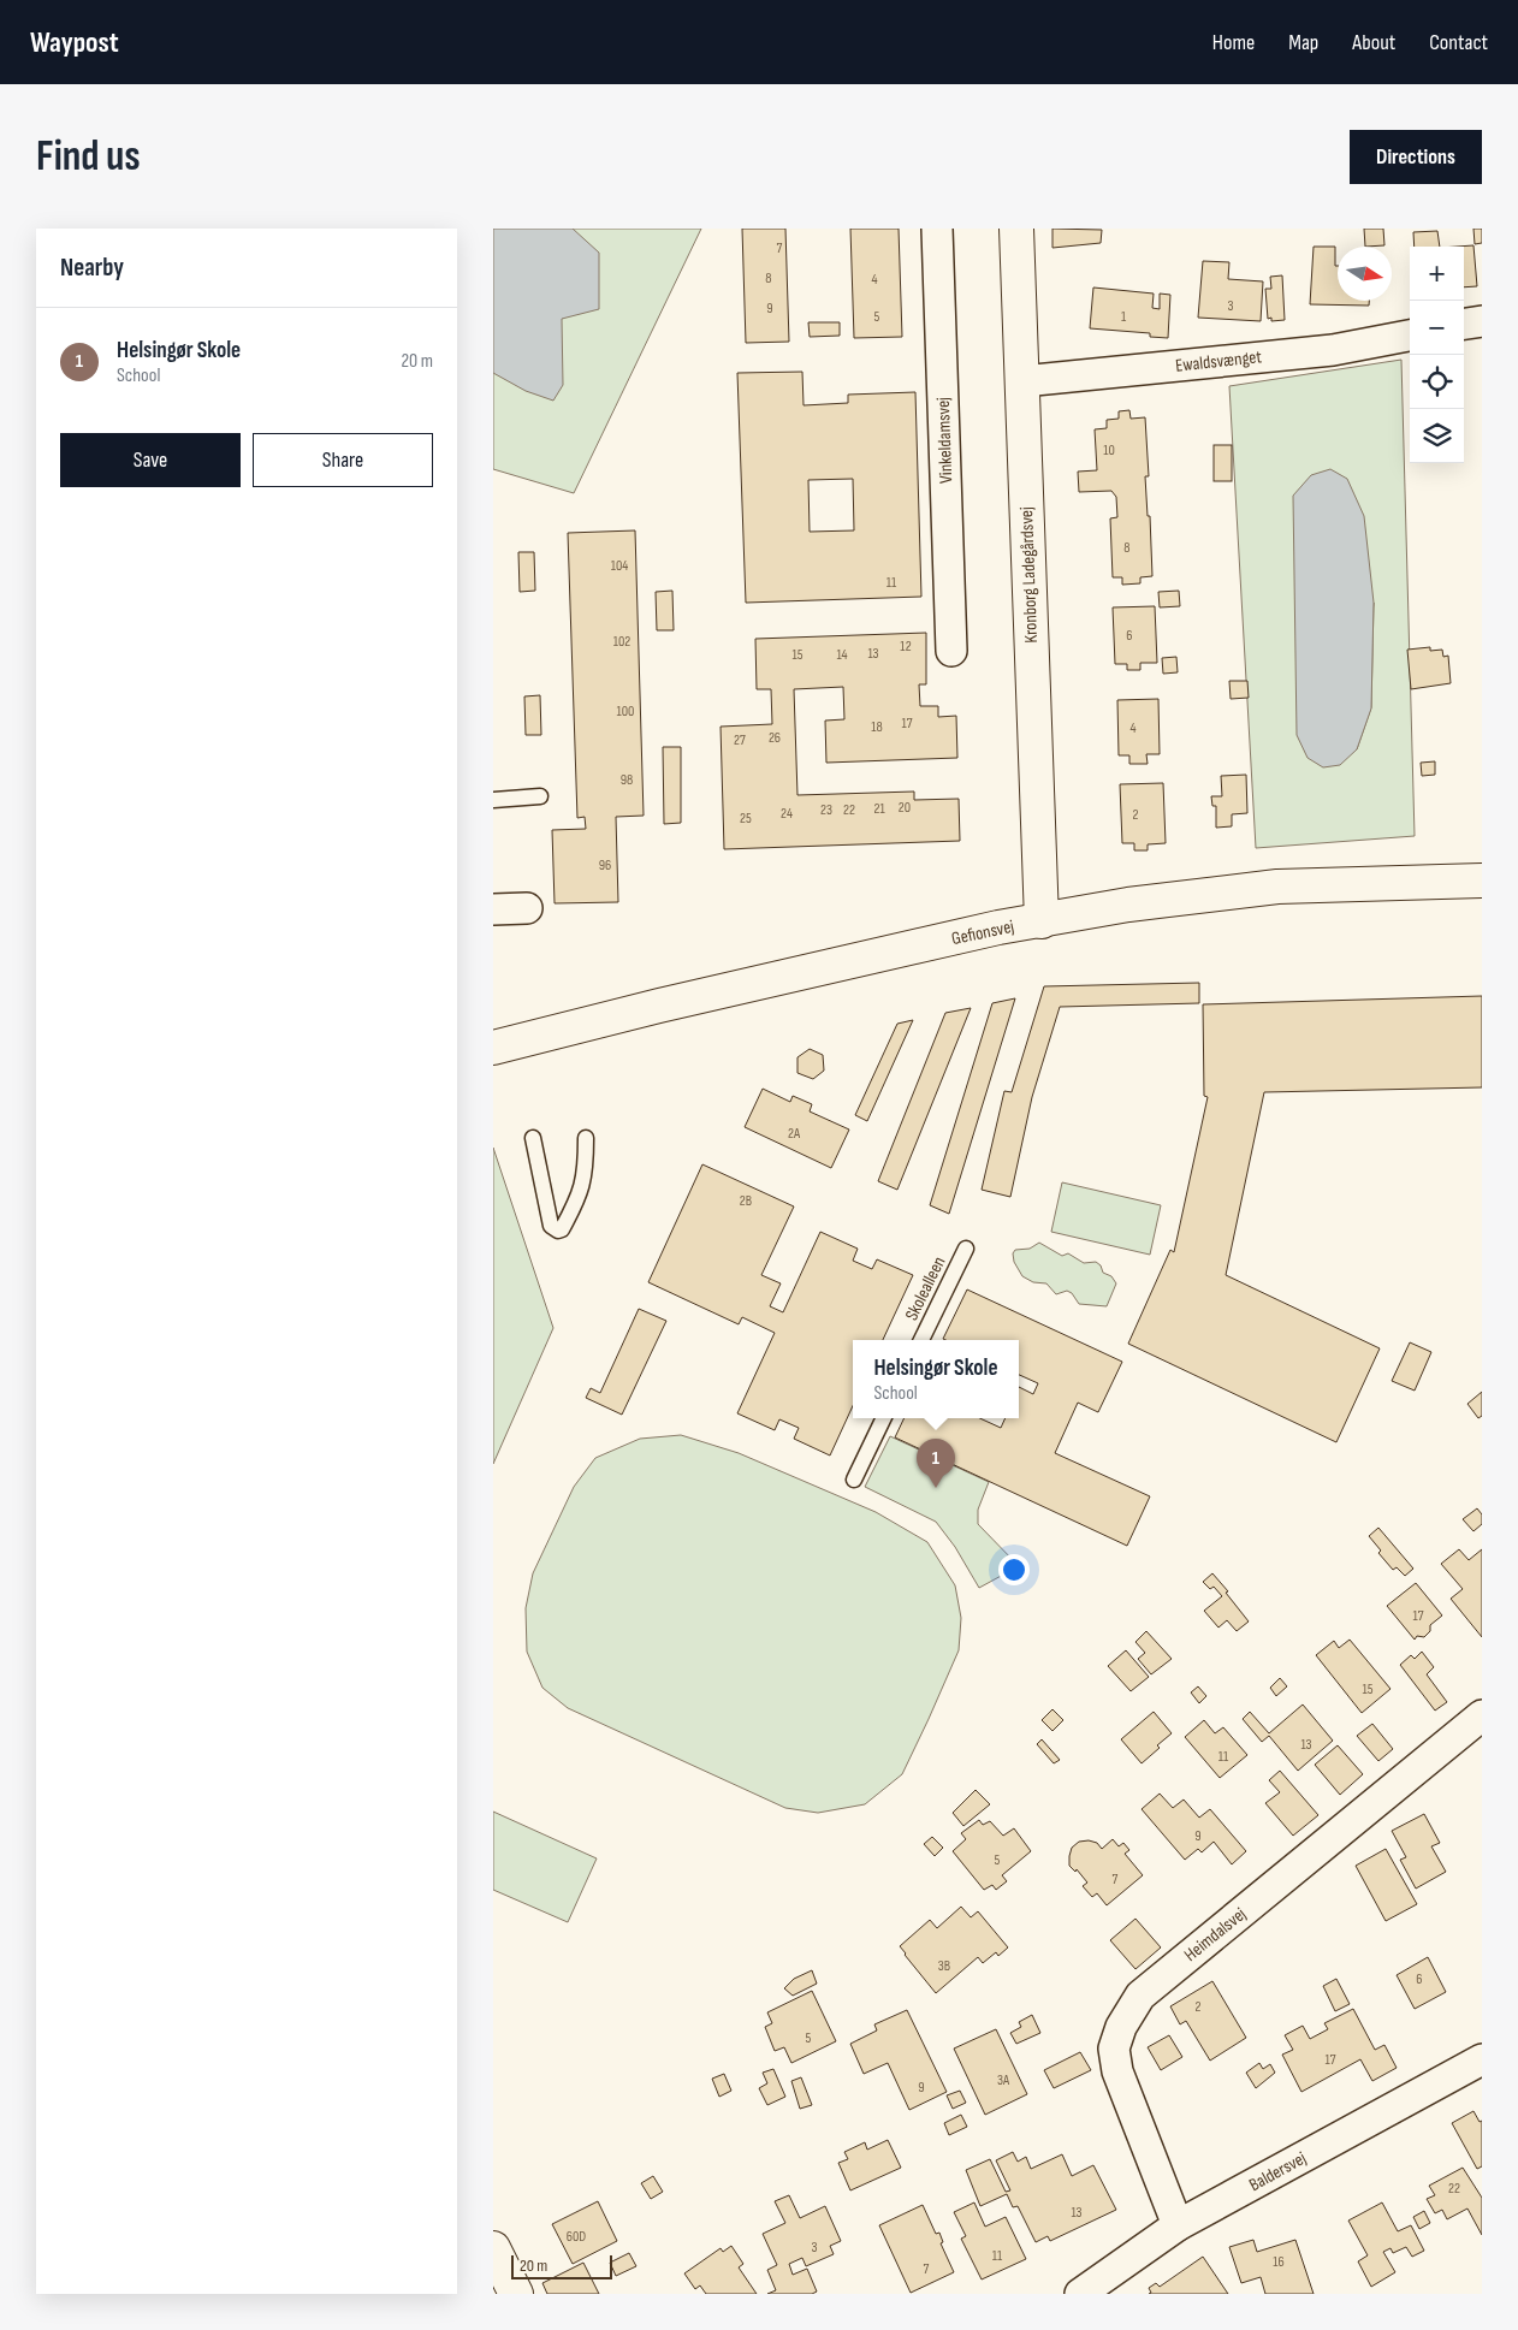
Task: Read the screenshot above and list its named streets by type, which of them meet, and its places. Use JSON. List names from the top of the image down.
{
  "streets": {
    "main road": ["Kronborg Ladegårdsvej", "Gefionsvej"],
    "street": [
      "Ewaldsvænget",
      "Vinkeldamsvej",
      "Heimdalsvej",
      "Baldersvej"
    ],
    "lane": ["Skolealleen"]
  },
  "crossings": [
    ["Ewaldsvænget", "Kronborg Ladegårdsvej"],
    ["Kronborg Ladegårdsvej", "Gefionsvej"],
    ["Heimdalsvej", "Baldersvej"]
  ],
  "house_numbers": [
    "7",
    "8",
    "4",
    "3",
    "9",
    "5",
    "1",
    "10",
    "8",
    "104",
    "11",
    "6",
    "102",
    "12",
    "13",
    "15",
    "14",
    "100",
    "17",
    "18",
    "4",
    "26",
    "27",
    "98",
    "20",
    "21",
    "23",
    "22",
    "24",
    "2",
    "25",
    "96",
    "2A",
    "2B",
    "17",
    "15",
    "13",
    "11",
    "9",
    "5",
    "7",
    "3B",
    "6",
    "2",
    "5",
    "17",
    "3A",
    "9",
    "22",
    "13",
    "60D",
    "3",
    "11",
    "16",
    "7"
  ],
  "scale_bar": "20 m",
  "north": "right",
  "page": {
    "header": "Waypost",
    "nav": [
      "Home",
      "Map",
      "About",
      "Contact"
    ],
    "buttons": [
      "Directions",
      ["Save", "Share"]
    ],
    "title": "Find us",
    "heading": "Nearby",
    "map_buttons": ["+", "−"],
    "list": [
      {
        "mark": "1",
        "name": "Helsingør Skole",
        "note": "School",
        "value": "20 m"
      }
    ],
    "popup": ["Helsingør Skole", "School"],
    "pins": "1",
    "scale": "20 m"
  }
}
